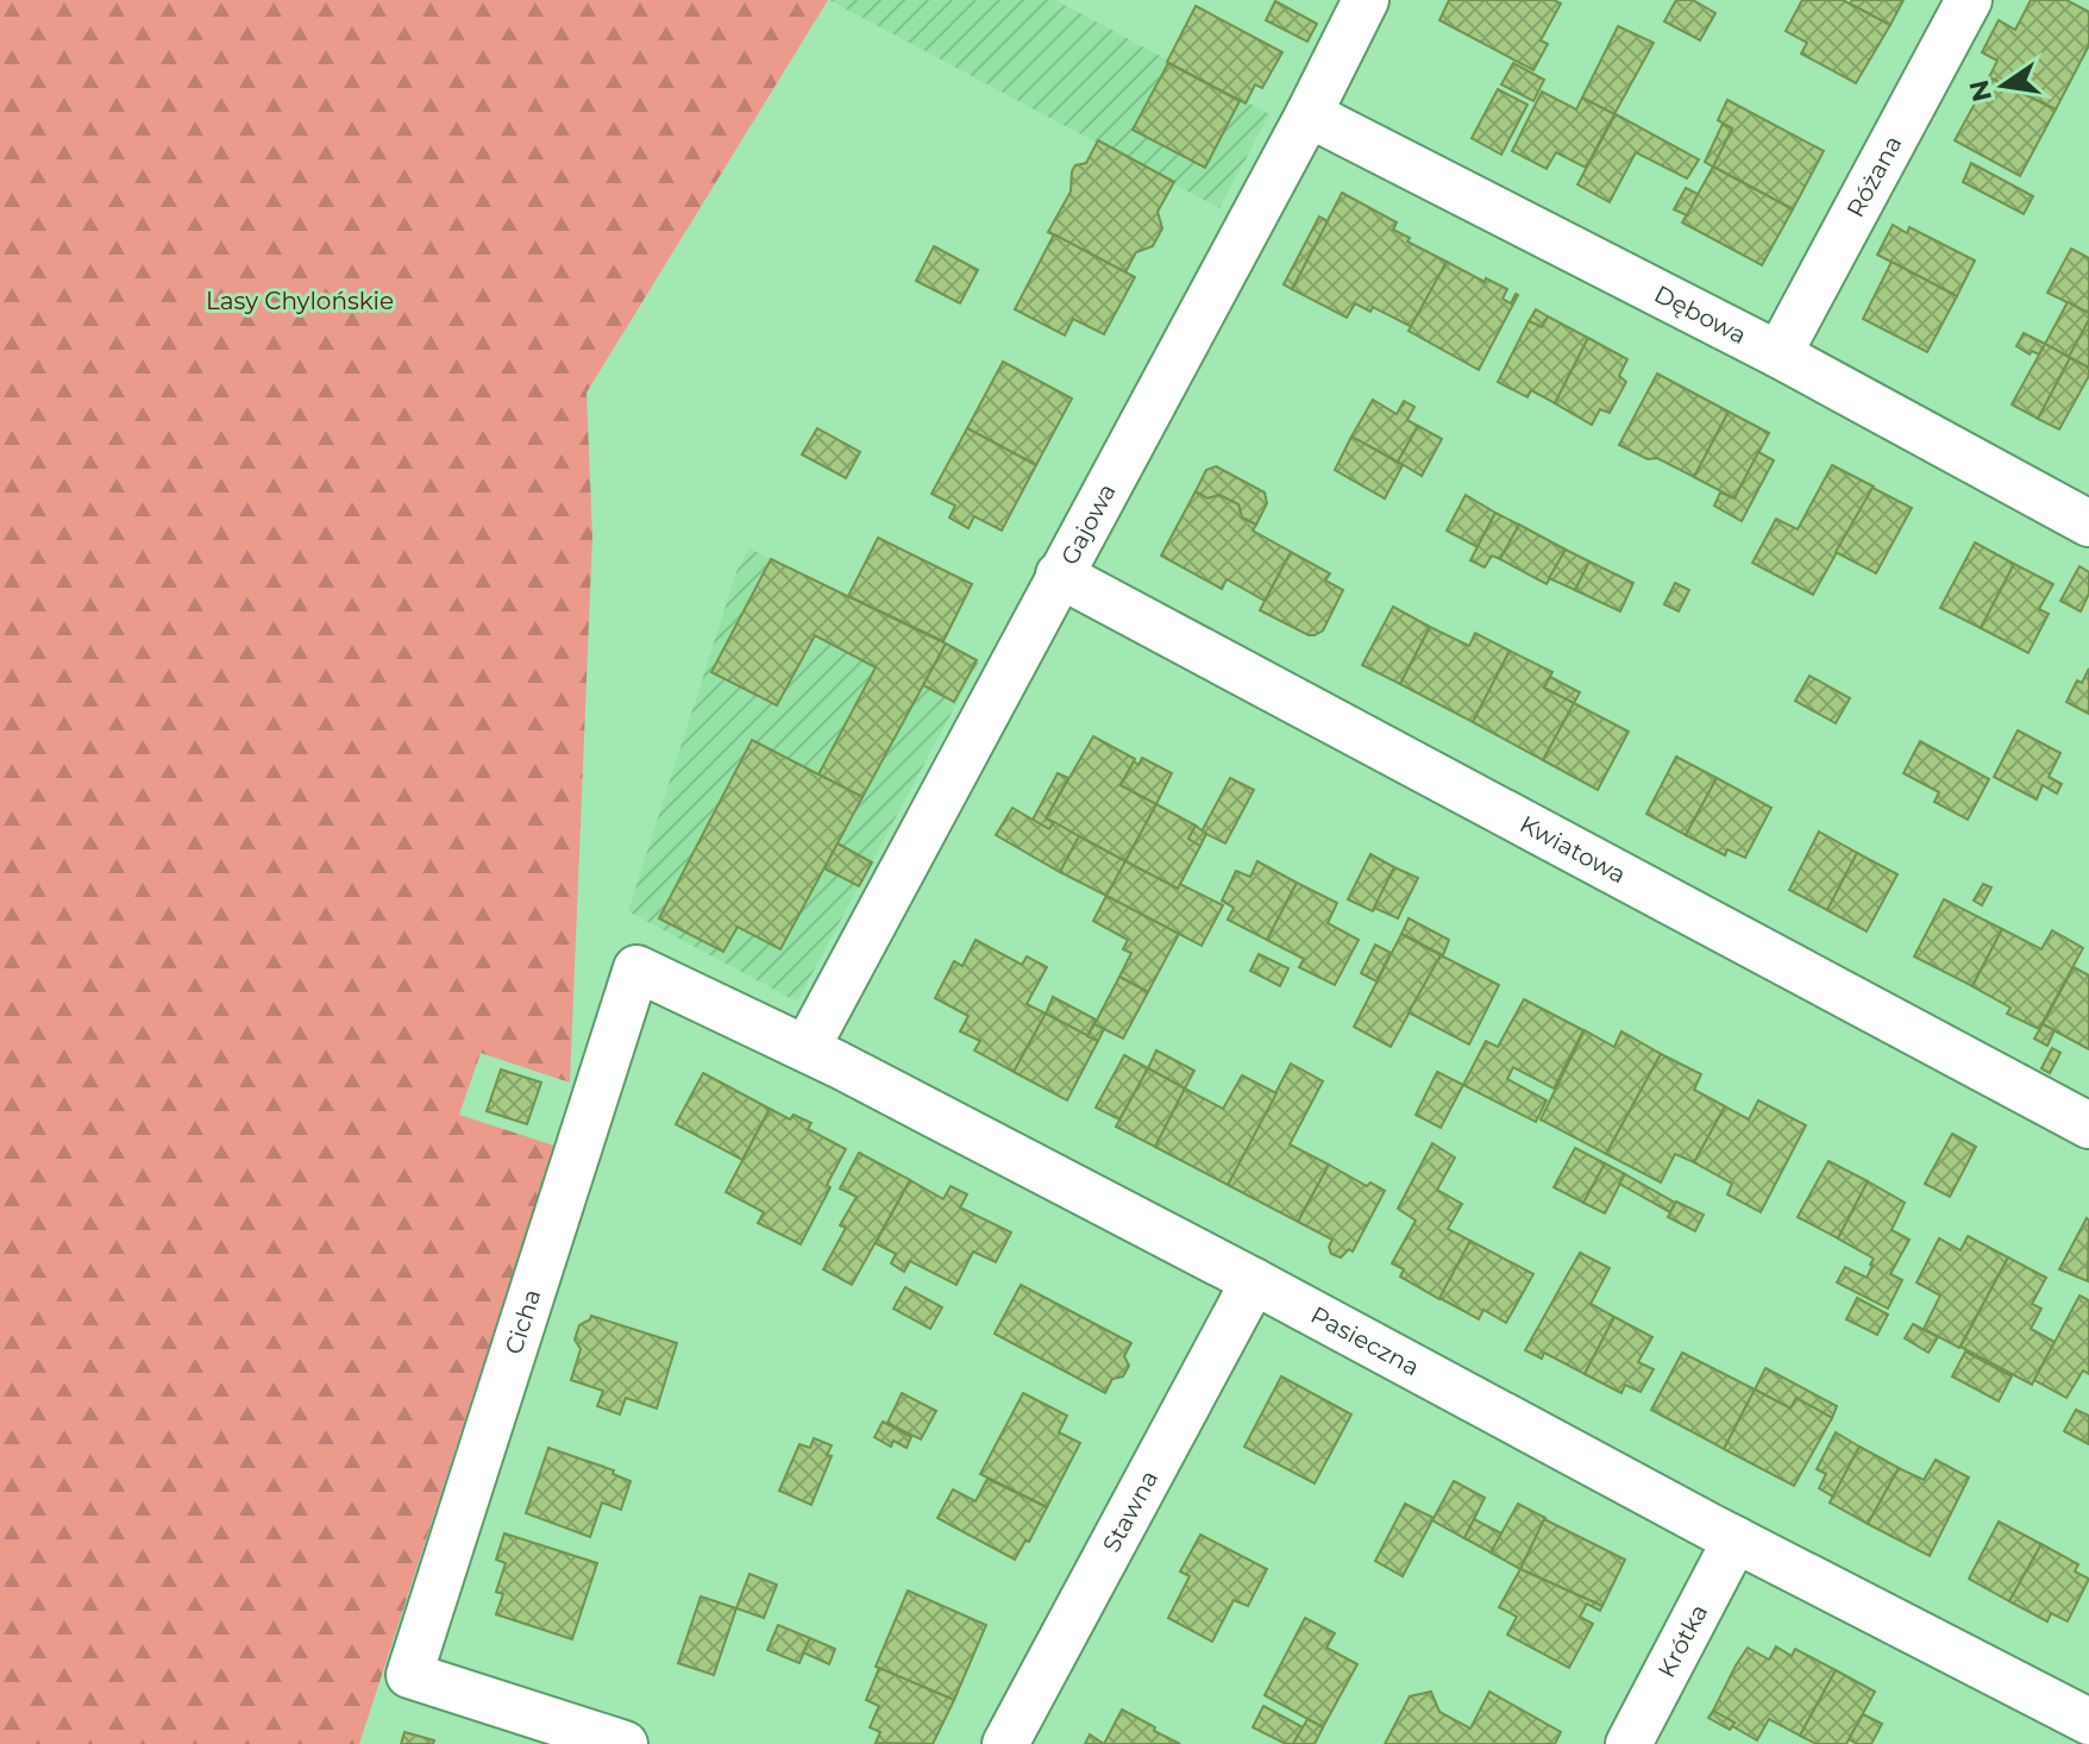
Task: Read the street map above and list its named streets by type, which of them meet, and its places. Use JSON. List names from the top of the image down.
{
  "streets": {
    "street": [
      "Różana",
      "Dębowa",
      "Gajowa",
      "Kwiatowa",
      "Cicha",
      "Pasieczna",
      "Stawna",
      "Krótka"
    ]
  },
  "crossings": [
    ["Różana", "Dębowa"],
    ["Dębowa", "Gajowa"],
    ["Gajowa", "Kwiatowa"],
    ["Gajowa", "Pasieczna"],
    ["Cicha", "Pasieczna"],
    ["Pasieczna", "Stawna"],
    ["Pasieczna", "Krótka"]
  ],
  "parks": ["Lasy Chylońskie"],
  "north": "left"
}
